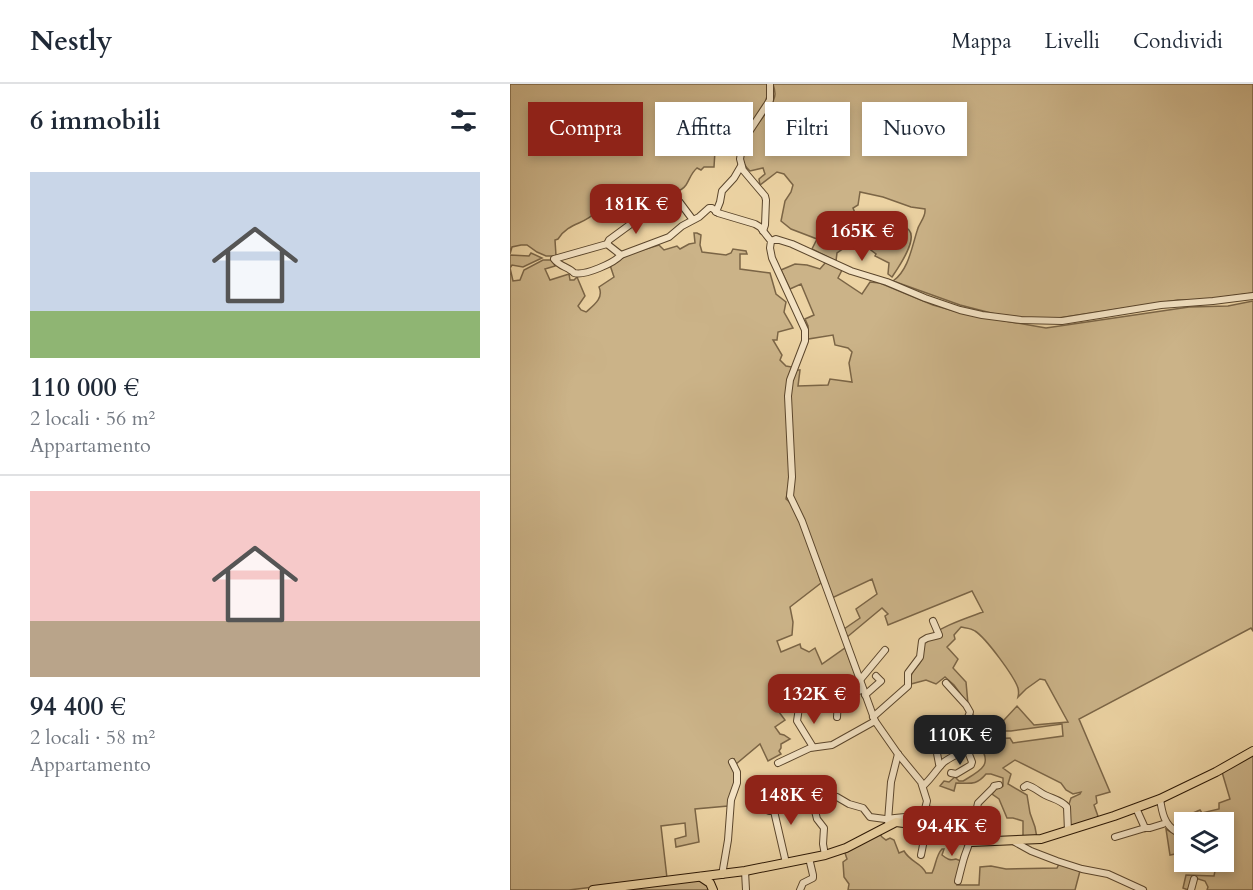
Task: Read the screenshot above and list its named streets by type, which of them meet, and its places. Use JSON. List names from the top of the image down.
{
  "page": {
    "header": "Nestly",
    "nav": ["Mappa", "Livelli", "Condividi"],
    "heading": "6 immobili",
    "chip": [
      "Compra",
      "Affitta",
      "Filtri",
      "Nuovo"
    ],
    "list": [
      {
        "name": "110 000 €",
        "note": "2 locali · 56 m² · Appartamento"
      },
      {
        "name": "94 400 €",
        "note": "2 locali · 58 m² · Appartamento"
      }
    ],
    "price": [
      "181K €",
      "165K €",
      "132K €",
      "110K €",
      "148K €",
      "94.4K €"
    ]
  }
}
